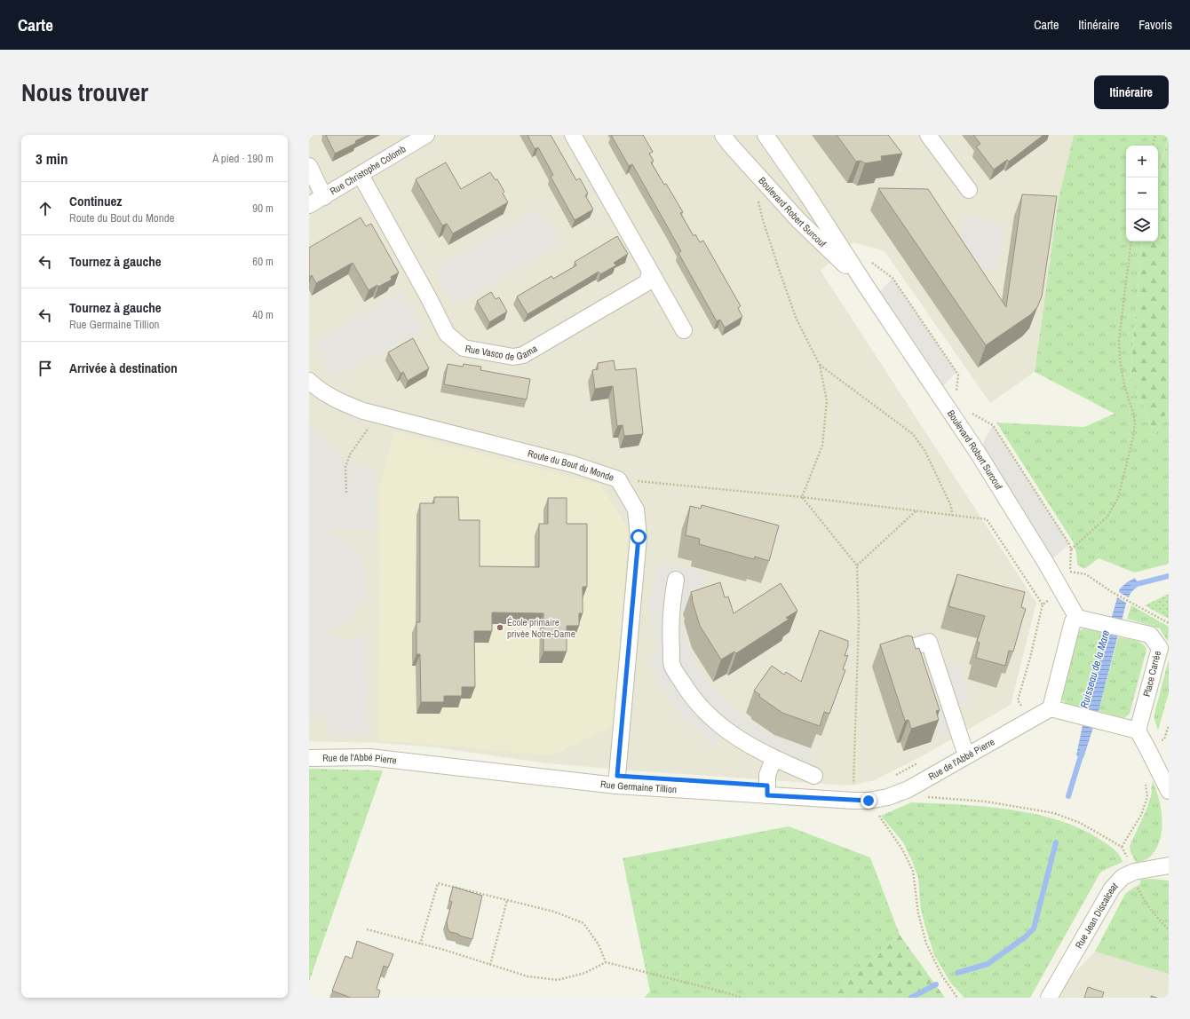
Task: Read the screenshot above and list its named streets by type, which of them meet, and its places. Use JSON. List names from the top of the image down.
{
  "streets": {
    "street": [
      "Rue Christophe Colomb",
      "Boulevard Robert Surcouf",
      "Rue Vasco de Gama",
      "Route du Bout du Monde",
      "Place Carrée",
      "Rue de l'Abbé Pierre",
      "Rue Germaine Tillion",
      "Rue Jean Discalceat"
    ]
  },
  "crossings": [
    ["Rue Christophe Colomb", "Rue Vasco de Gama"],
    ["Boulevard Robert Surcouf", "Place Carrée"],
    ["Route du Bout du Monde", "Rue Germaine Tillion"],
    ["Rue de l'Abbé Pierre", "Rue Germaine Tillion"]
  ],
  "water": ["Ruisseau de la Mare"],
  "places": ["École primaire privée Notre-Dame"],
  "page": {
    "header": "Carte",
    "nav": ["Carte", "Itinéraire", "Favoris"],
    "title": "Nous trouver",
    "buttons": "Itinéraire",
    "heading": ["3 min", "À pied · 190 m"],
    "map_buttons": ["+", "−"],
    "list": [
      ["Continuez", "Route du Bout du Monde", "90 m"],
      ["Tournez à gauche", "60 m"],
      ["Tournez à gauche", "Rue Germaine Tillion", "40 m"],
      "Arrivée à destination"
    ]
  }
}
